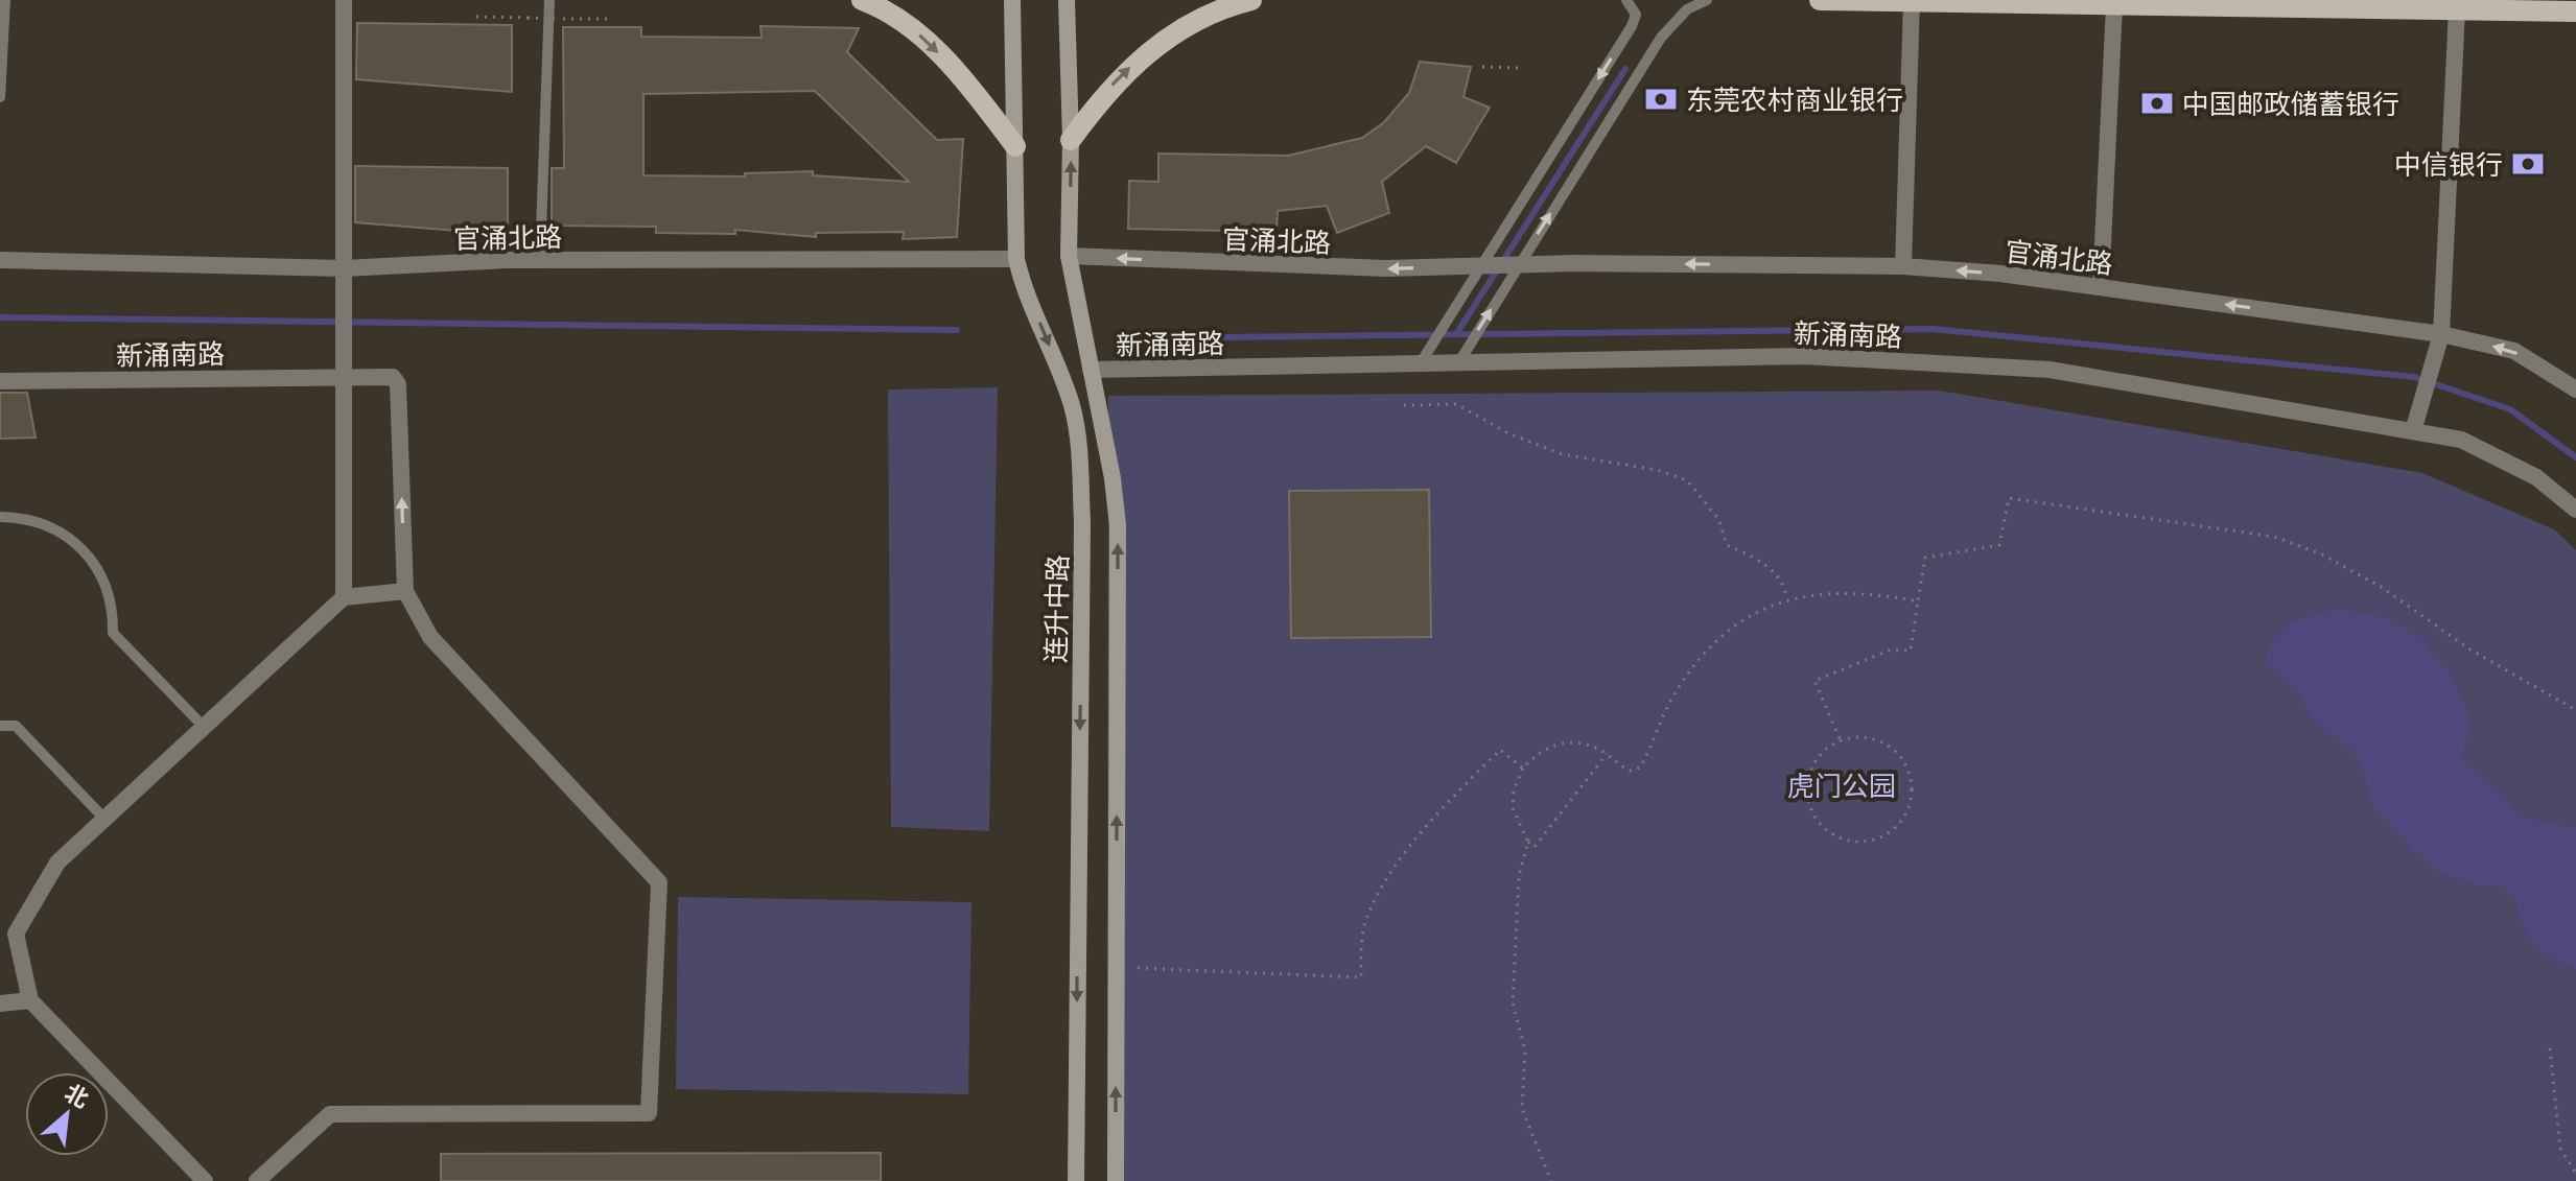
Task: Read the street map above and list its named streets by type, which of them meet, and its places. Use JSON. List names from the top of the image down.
{
  "streets": {
    "main road": ["连升中路"],
    "street": ["官涌北路", "新涌南路"]
  },
  "crossings": [
    ["官涌北路", "连升中路"]
  ],
  "one_way": ["官涌北路"],
  "parks": ["虎门公园"],
  "places": {
    "bank": ["东莞农村商业银行", "中国邮政储蓄银行", "中信银行"]
  },
  "north": "top right"
}
